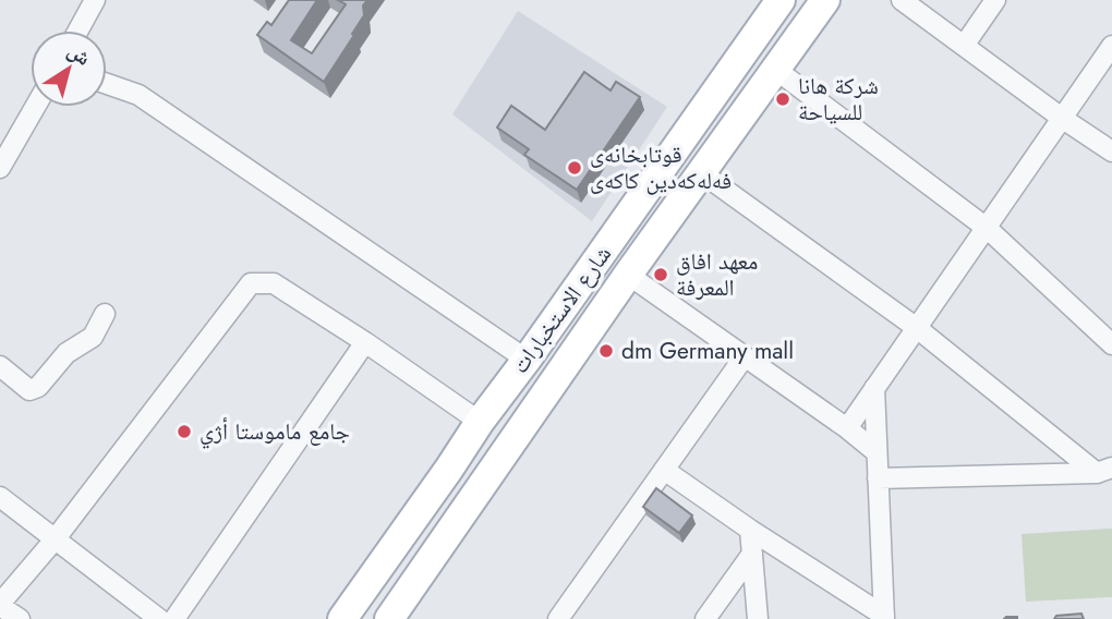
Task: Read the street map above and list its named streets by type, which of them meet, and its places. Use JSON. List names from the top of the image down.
{
  "streets": {
    "main road": ["شارع الاستخبارات"]
  },
  "places": [
    "شركة هانا للسياحة",
    "قوتابخانەی فەلەکەدین کاکەی",
    "معهد افاق المعرفة",
    "dm Germany mall",
    "جامع ماموستا أژي"
  ],
  "north": "top right"
}
